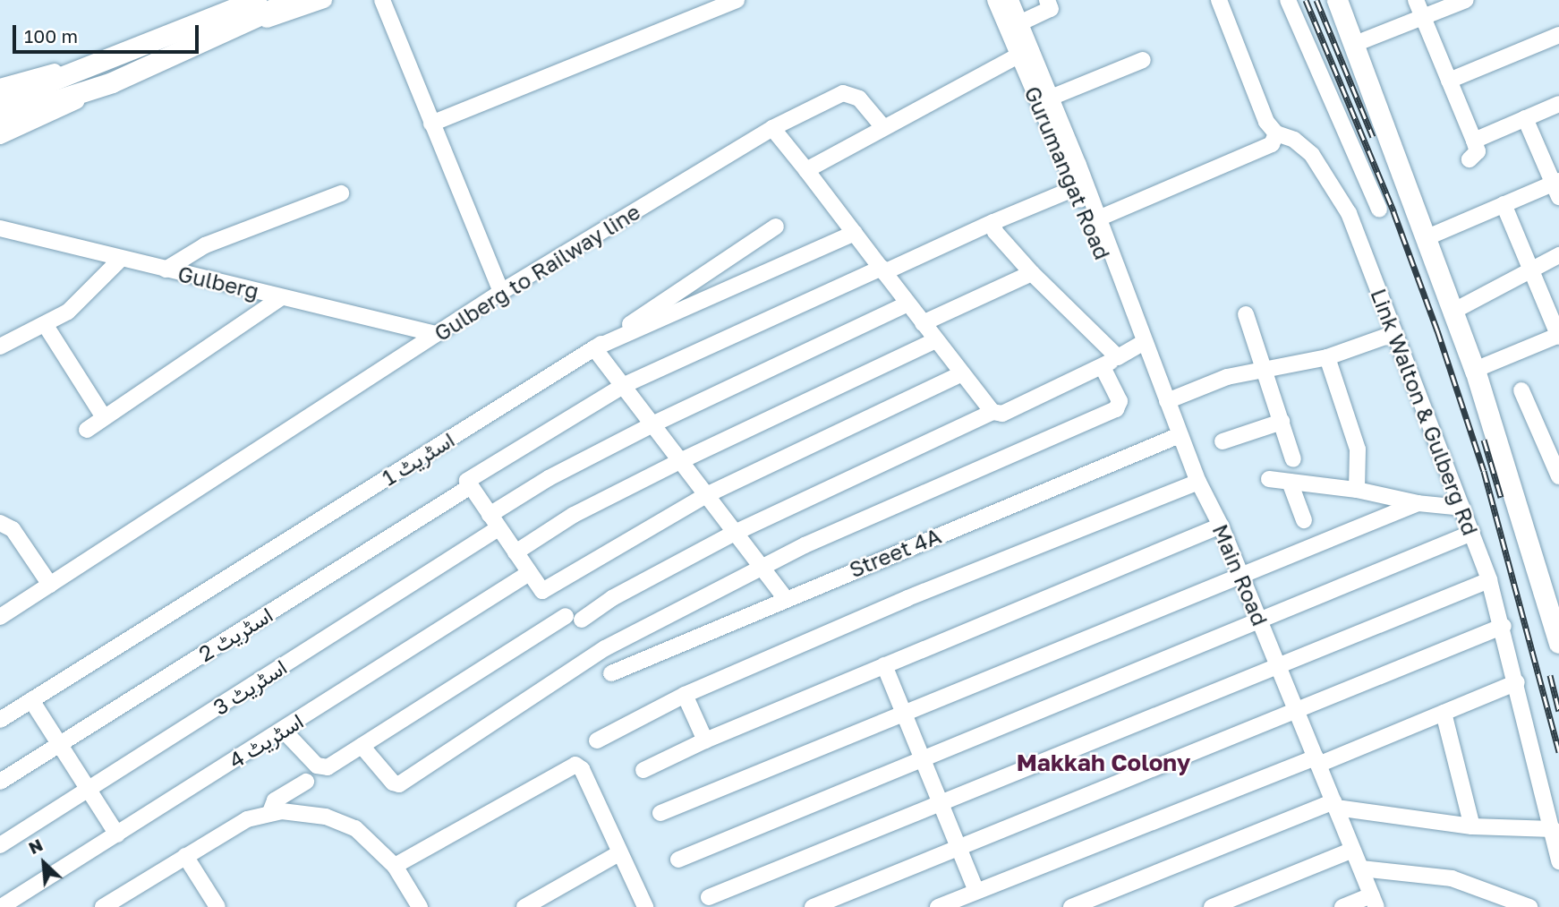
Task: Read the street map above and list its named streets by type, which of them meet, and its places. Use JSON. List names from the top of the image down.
{
  "streets": {
    "street": [
      "Gurumangat Road",
      "Gulberg to Railway line",
      "Gulberg",
      "Link Walton & Gulberg Rd",
      "اسٹریٹ 1",
      "Street 4A",
      "Main Road",
      "اسٹریٹ 2",
      "اسٹریٹ 3",
      "اسٹریٹ 4"
    ]
  },
  "crossings": [
    ["Gurumangat Road", "Main Road"],
    ["Gulberg to Railway line", "Gulberg"],
    ["Street 4A", "Main Road"]
  ],
  "districts": ["Makkah Colony"],
  "scale_bar": "100 m",
  "north": "top left"
}
